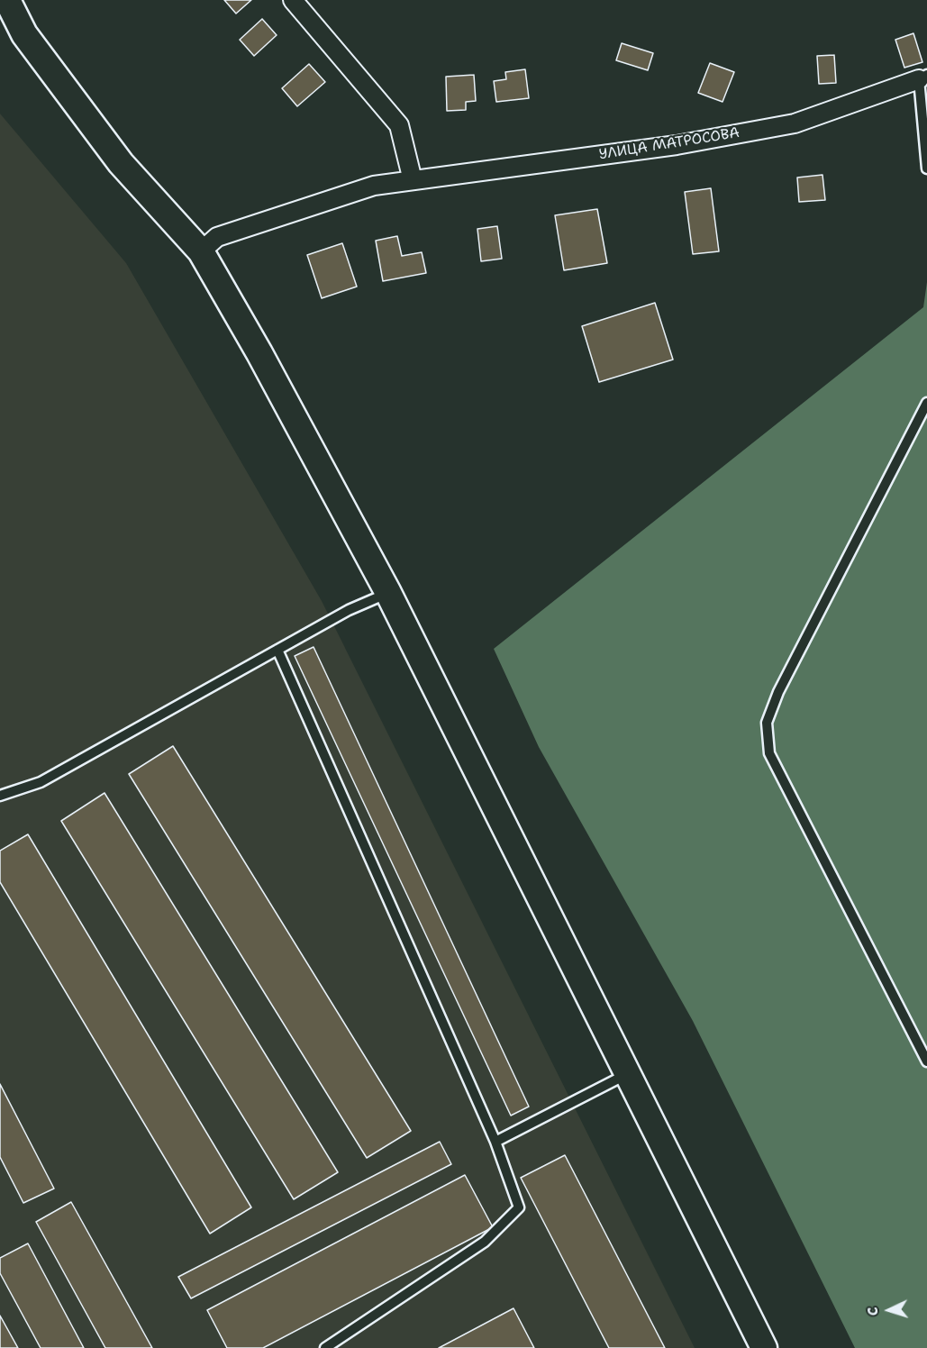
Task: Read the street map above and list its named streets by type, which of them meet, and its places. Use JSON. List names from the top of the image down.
{
  "streets": {
    "street": ["УЛИЦА МАТРОСОВА"]
  },
  "north": "left"
}
